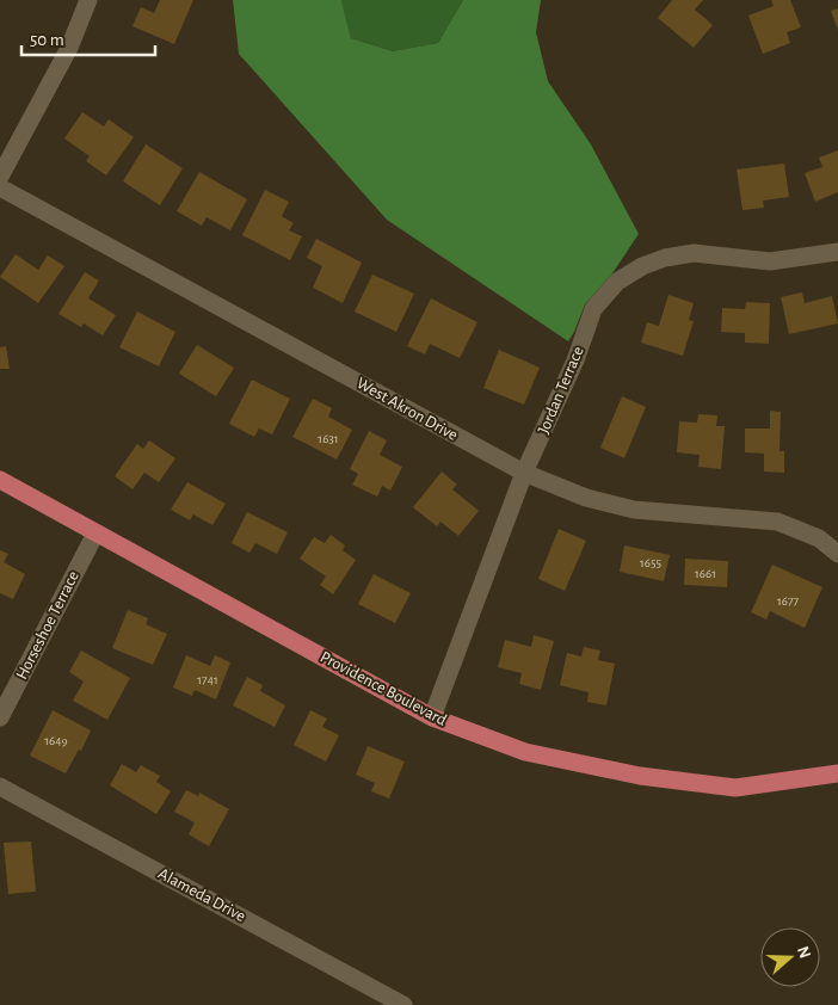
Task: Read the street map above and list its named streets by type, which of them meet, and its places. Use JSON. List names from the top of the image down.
{
  "streets": {
    "main road": ["Providence Boulevard"],
    "street": [
      "Jordan Terrace",
      "West Akron Drive",
      "Horseshoe Terrace",
      "Alameda Drive"
    ]
  },
  "crossings": [
    ["Jordan Terrace", "West Akron Drive"],
    ["Jordan Terrace", "Providence Boulevard"],
    ["Horseshoe Terrace", "Providence Boulevard"]
  ],
  "house_numbers": [
    "1631",
    "1655",
    "1661",
    "1677",
    "1741",
    "1649"
  ],
  "scale_bar": "50 m",
  "north": "right"
}
